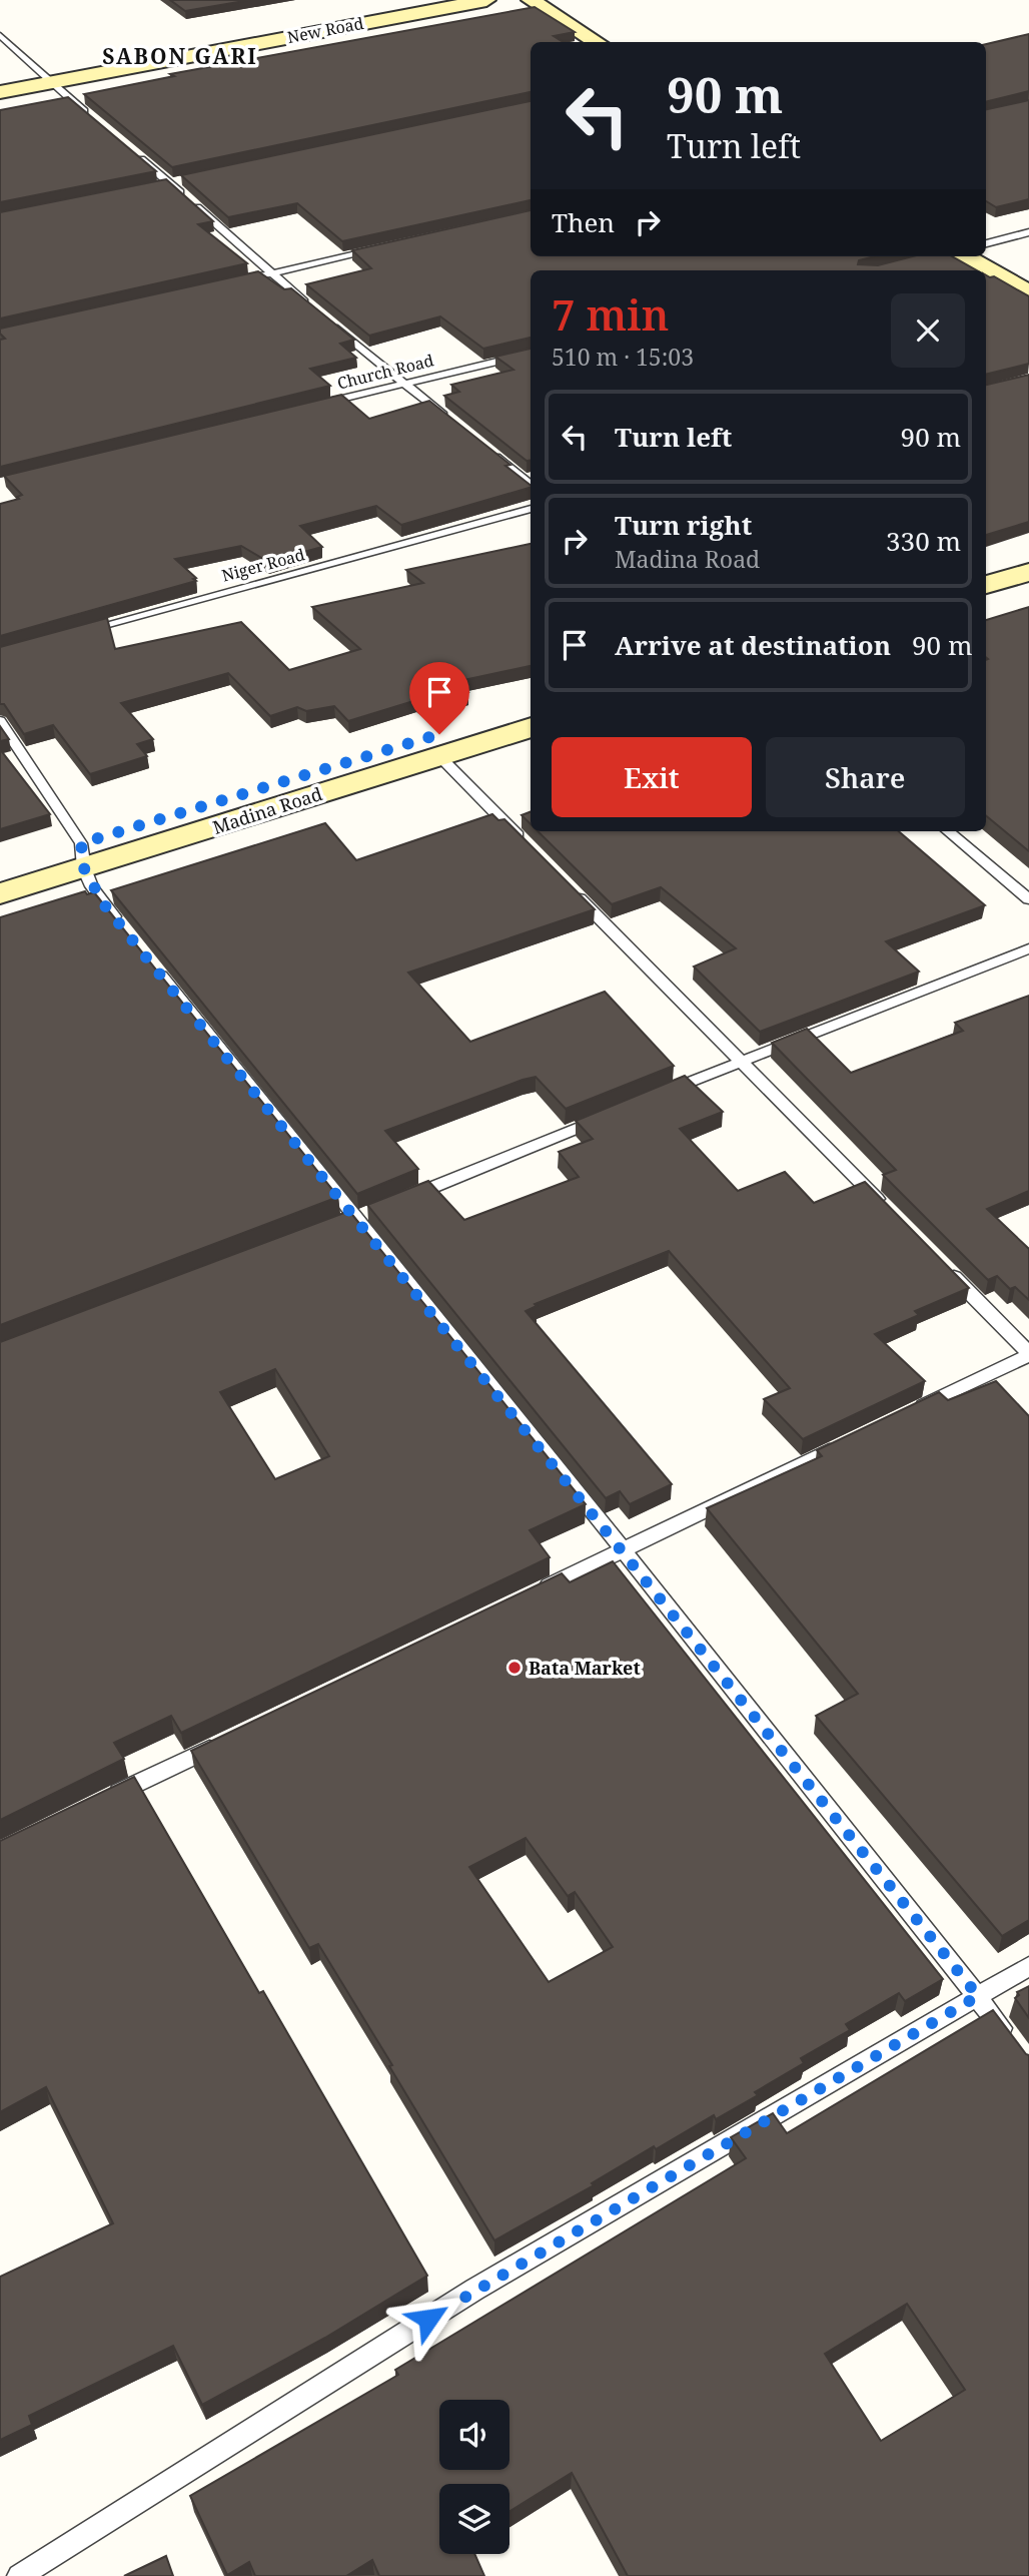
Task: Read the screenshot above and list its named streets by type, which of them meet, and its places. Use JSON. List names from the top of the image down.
{
  "streets": {
    "street": ["New Road", "Madina Road"],
    "lane": ["Church Road", "Niger Road"]
  },
  "districts": ["SABON GARI"],
  "places": ["Bata Market"],
  "page": {
    "turn": ["90 m", "Turn left"],
    "then": "Then",
    "heading": ["7 min", "510 m · 15:03"],
    "list": [
      {
        "name": "Turn left",
        "value": "90 m"
      },
      {
        "name": "Turn right",
        "note": "Madina Road",
        "value": "330 m"
      },
      {
        "name": "Arrive at destination",
        "value": "90 m"
      }
    ],
    "buttons": ["Exit", "Share"]
  }
}
